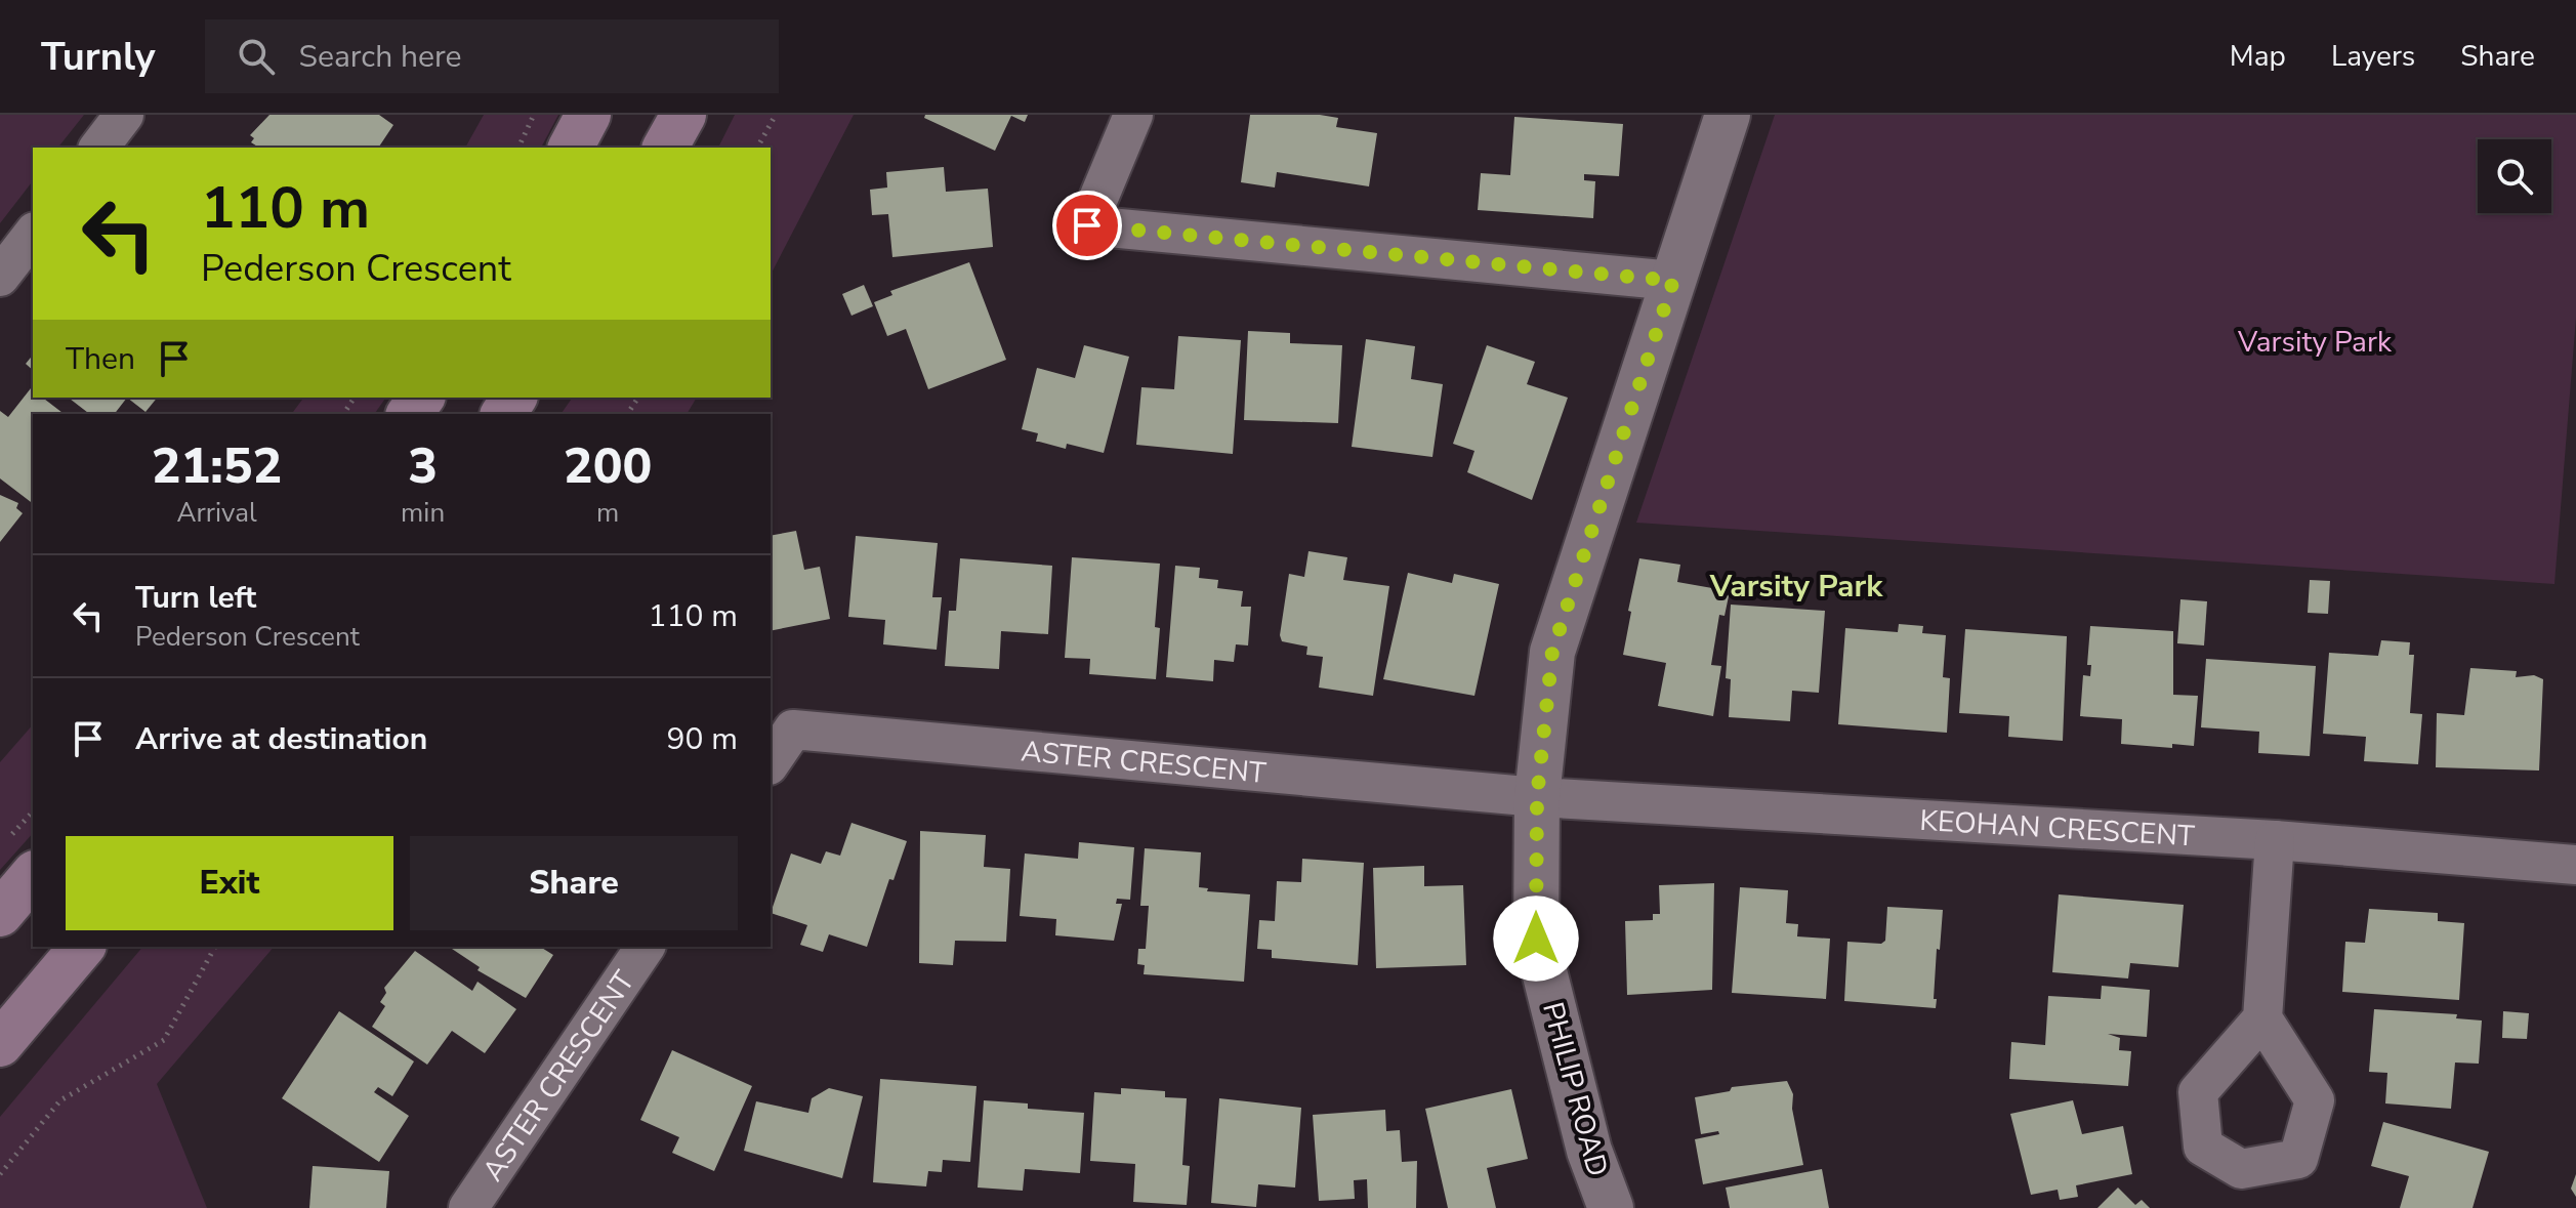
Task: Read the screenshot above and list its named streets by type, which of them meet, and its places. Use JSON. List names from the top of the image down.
{
  "streets": {
    "street": ["ASTER CRESCENT", "KEOHAN CRESCENT", "PHILIP ROAD"]
  },
  "crossings": [
    ["ASTER CRESCENT", "KEOHAN CRESCENT"],
    ["ASTER CRESCENT", "PHILIP ROAD"],
    ["KEOHAN CRESCENT", "PHILIP ROAD"]
  ],
  "districts": ["Varsity Park"],
  "parks": ["Varsity Park"],
  "page": {
    "header": "Turnly",
    "search": "Search here",
    "nav": ["Map", "Layers", "Share"],
    "turn": ["110 m", "Pederson Crescent"],
    "then": "Then",
    "eta": [
      "21:52",
      "Arrival",
      "3",
      "min",
      "200",
      "m"
    ],
    "list": [
      {
        "name": "Turn left",
        "note": "Pederson Crescent",
        "value": "110 m"
      },
      {
        "name": "Arrive at destination",
        "value": "90 m"
      }
    ],
    "buttons": ["Exit", "Share"]
  }
}
